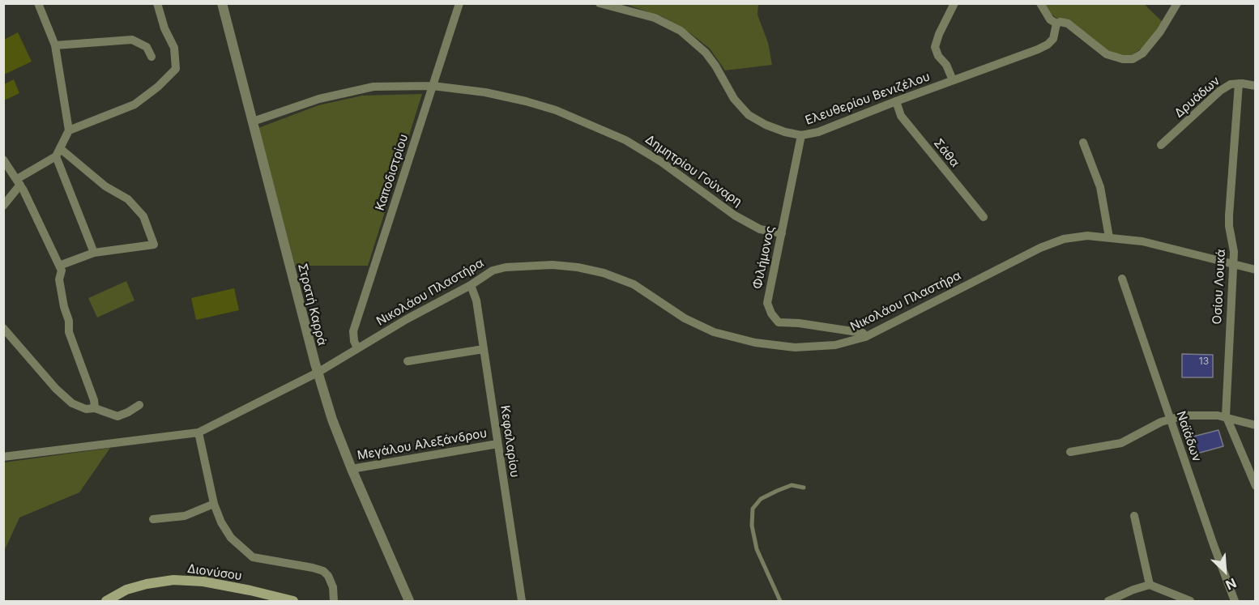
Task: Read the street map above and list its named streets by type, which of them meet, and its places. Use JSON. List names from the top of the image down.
{
  "streets": {
    "main road": ["Διονύσου"],
    "street": [
      "Δρυάδων",
      "Ελευθερίου Βενιζέλου",
      "Σάθα",
      "Δημητρίου Γούναρη",
      "Καποδιστρίου",
      "Φιλήμονος",
      "Οσίου Λουκά",
      "Νικολάου Πλαστήρα",
      "Στρατή Καρρά",
      "Ναϊάδων",
      "Κεφαλαρίου",
      "Μεγάλου Αλεξάνδρου"
    ]
  },
  "crossings": [
    ["Δρυάδων", "Οσίου Λουκά"],
    ["Ελευθερίου Βενιζέλου", "Σάθα"],
    ["Ελευθερίου Βενιζέλου", "Φιλήμονος"],
    ["Δημητρίου Γούναρη", "Καποδιστρίου"],
    ["Δημητρίου Γούναρη", "Φιλήμονος"],
    ["Δημητρίου Γούναρη", "Στρατή Καρρά"],
    ["Καποδιστρίου", "Νικολάου Πλαστήρα"],
    ["Φιλήμονος", "Νικολάου Πλαστήρα"],
    ["Οσίου Λουκά", "Νικολάου Πλαστήρα"],
    ["Νικολάου Πλαστήρα", "Στρατή Καρρά"],
    ["Νικολάου Πλαστήρα", "Κεφαλαρίου"],
    ["Στρατή Καρρά", "Μεγάλου Αλεξάνδρου"],
    ["Κεφαλαρίου", "Μεγάλου Αλεξάνδρου"]
  ],
  "house_numbers": ["13"],
  "north": "bottom right"
}
